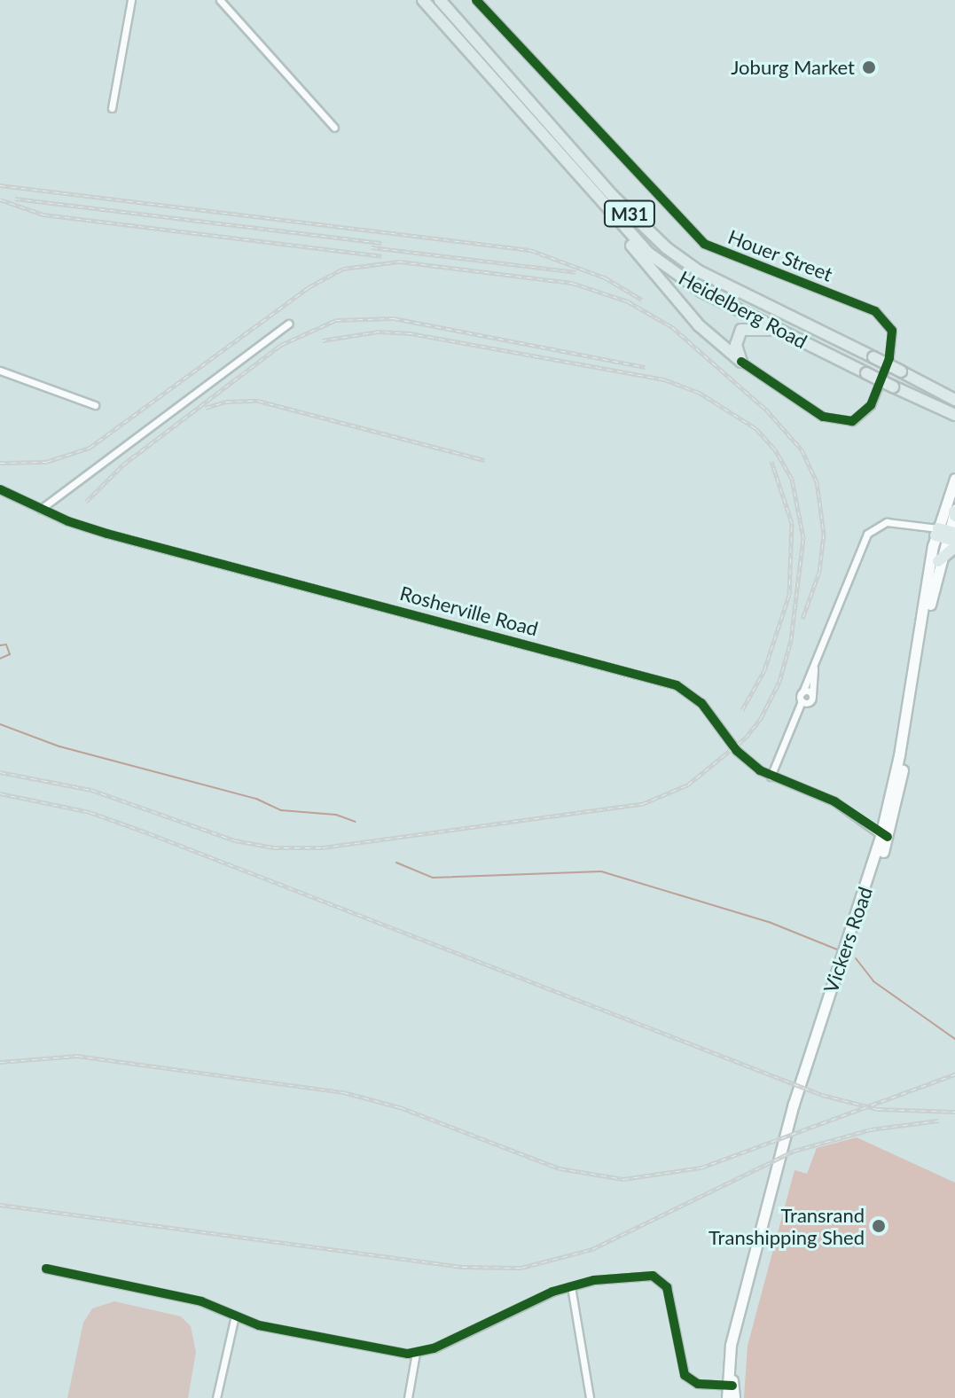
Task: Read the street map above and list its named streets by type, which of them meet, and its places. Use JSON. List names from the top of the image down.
{
  "streets": {
    "main road": ["M31", "Heidelberg Road", "Vickers Road"],
    "street": ["Houer Street", "Rosherville Road"]
  },
  "crossings": [
    ["Rosherville Road", "Vickers Road"]
  ],
  "places": ["Joburg Market", "Transrand Transhipping Shed"]
}
